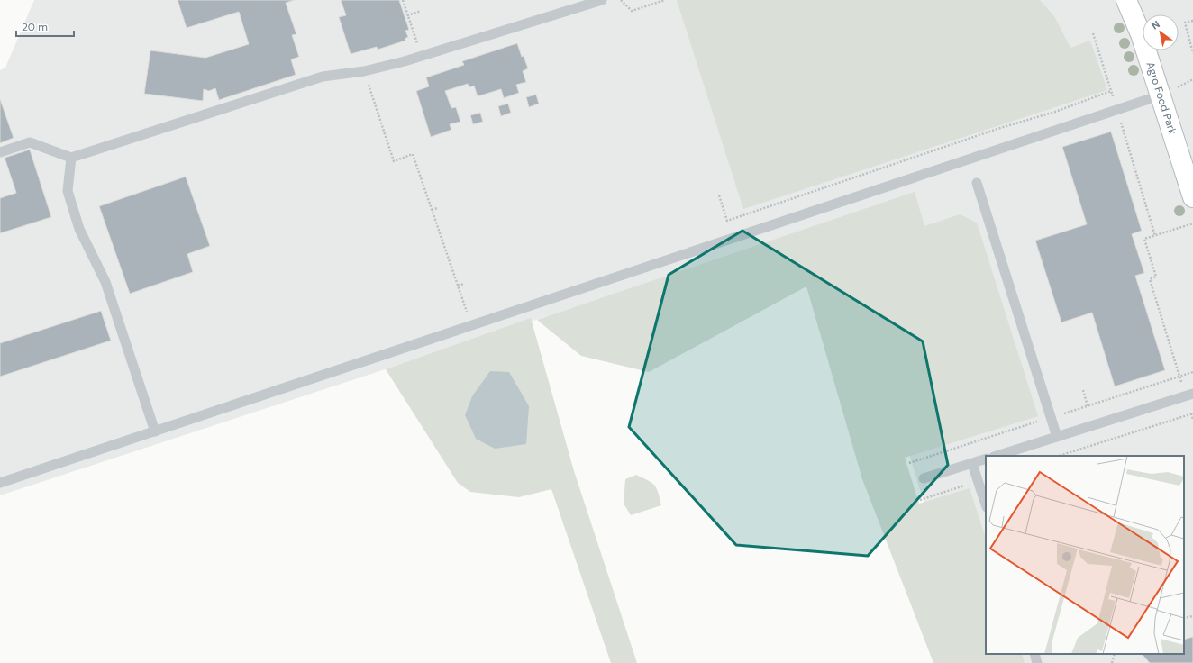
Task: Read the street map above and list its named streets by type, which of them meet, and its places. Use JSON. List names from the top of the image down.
{
  "streets": {
    "street": ["Agro Food Park"]
  },
  "scale_bar": "20 m",
  "north": "top left"
}
